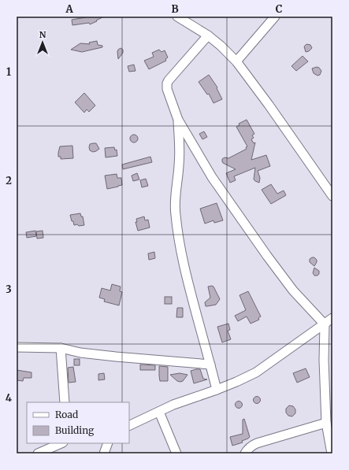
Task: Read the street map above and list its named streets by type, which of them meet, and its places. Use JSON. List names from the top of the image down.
{
  "legend": ["Road", "Building"],
  "north": "top",
  "grid": {
    "columns": ["A", "B", "C"],
    "rows": [
      "1",
      "2",
      "3",
      "4"
    ]
  }
}
